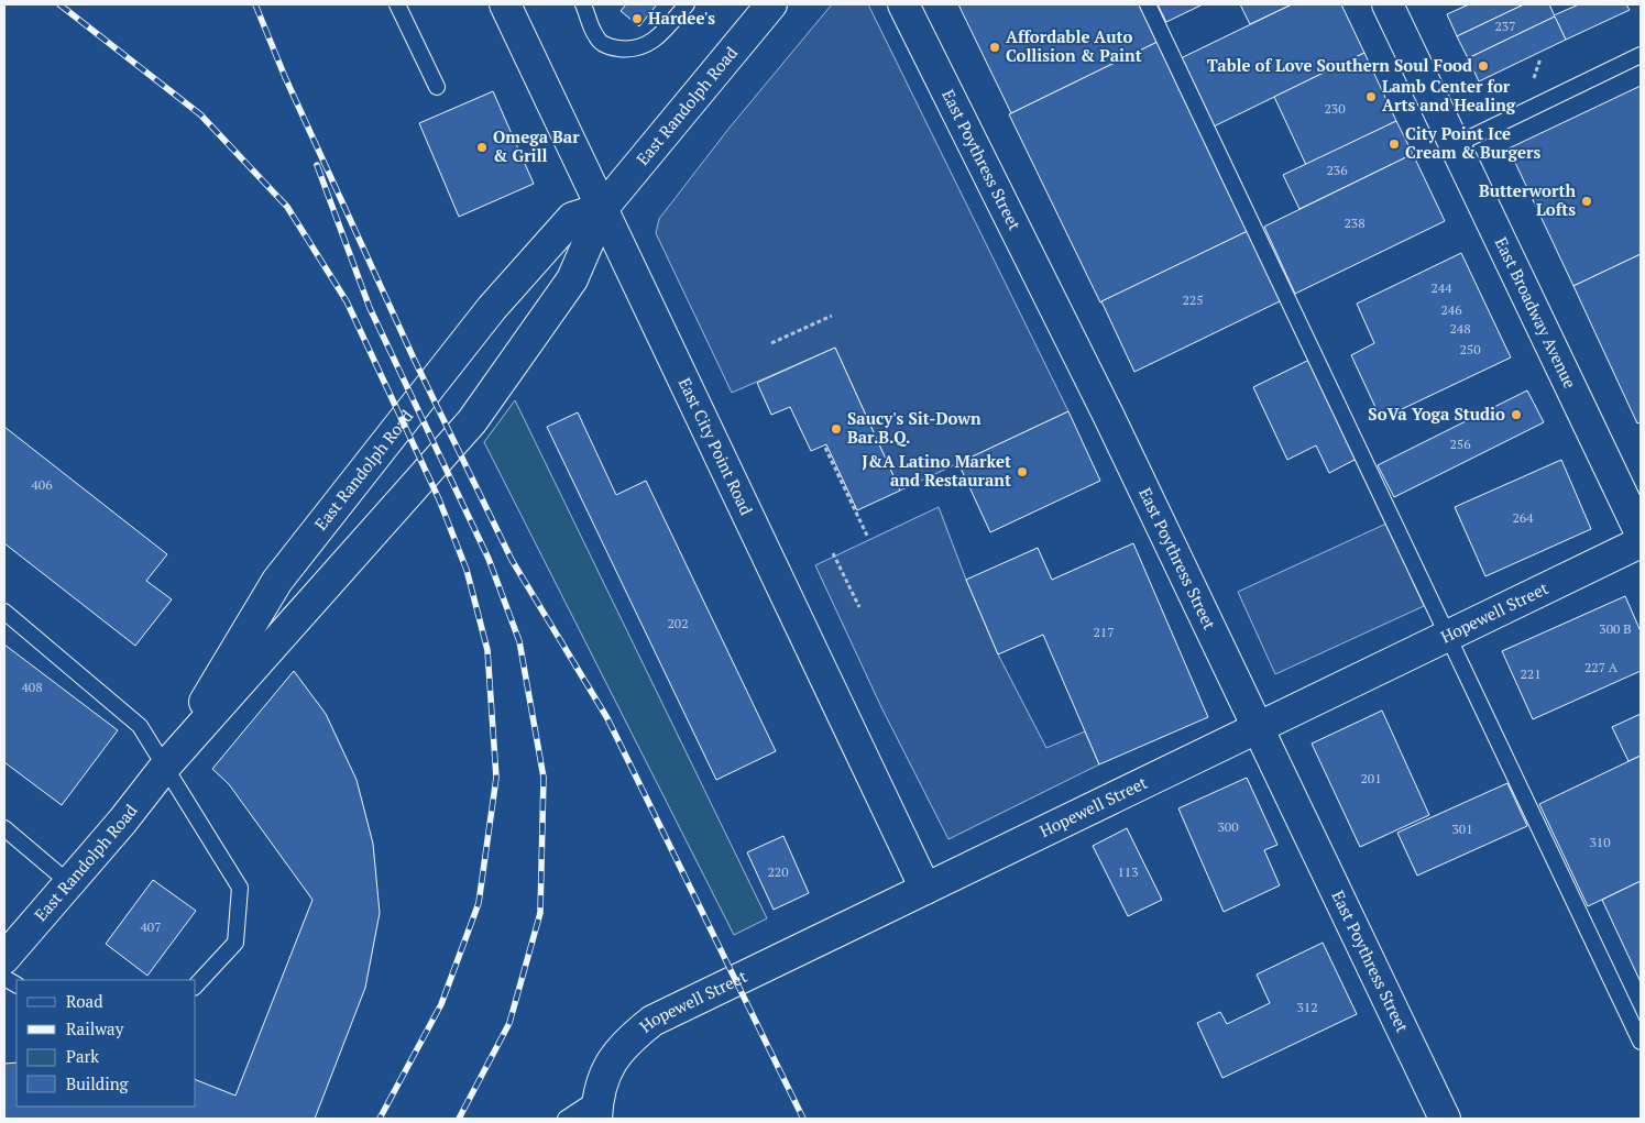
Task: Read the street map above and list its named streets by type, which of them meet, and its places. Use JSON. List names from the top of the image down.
{
  "streets": {
    "main road": [
      "East Randolph Road",
      "East Poythress Street",
      "East Broadway Avenue",
      "East City Point Road",
      "Hopewell Street"
    ]
  },
  "crossings": [
    ["East Randolph Road", "East City Point Road"],
    ["East Poythress Street", "Hopewell Street"],
    ["East City Point Road", "Hopewell Street"]
  ],
  "places": [
    "Hardee's",
    "Affordable Auto Collision & Paint",
    "Table of Love Southern Soul Food",
    "Lamb Center for Arts and Healing",
    "City Point Ice Cream & Burgers",
    "Omega Bar & Grill",
    "Butterworth Lofts",
    "SoVa Yoga Studio",
    "Saucy's Sit-Down Bar.B.Q.",
    "J&A Latino Market and Restaurant"
  ],
  "house_numbers": [
    "237",
    "230",
    "236",
    "238",
    "244",
    "225",
    "246",
    "248",
    "250",
    "256",
    "406",
    "264",
    "202",
    "300 B",
    "217",
    "227 A",
    "221",
    "408",
    "201",
    "300",
    "301",
    "310",
    "220",
    "113",
    "407",
    "312"
  ],
  "legend": [
    "Road",
    "Railway",
    "Park",
    "Building"
  ]
}
